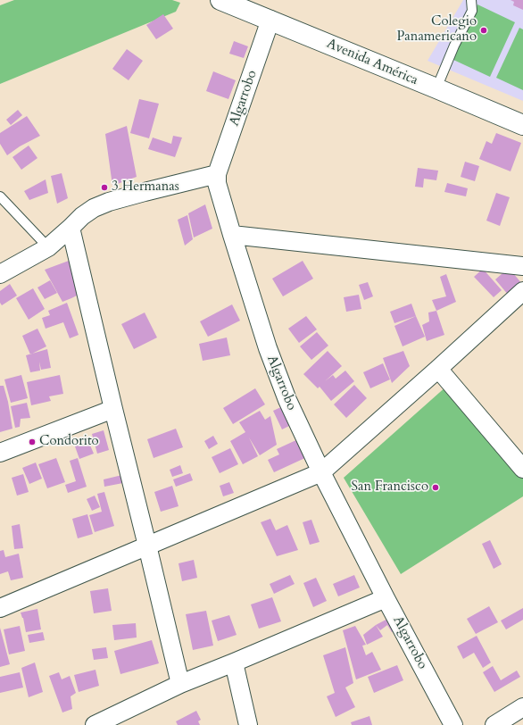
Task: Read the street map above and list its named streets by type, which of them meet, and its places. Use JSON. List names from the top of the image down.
{
  "streets": {
    "main road": ["Avenida América"],
    "street": ["Algarrobo"]
  },
  "crossings": [
    ["Avenida América", "Algarrobo"]
  ],
  "places": [
    "Colegio Panamericano",
    "3 Hermanas",
    "Condorito",
    "San Francisco"
  ]
}
